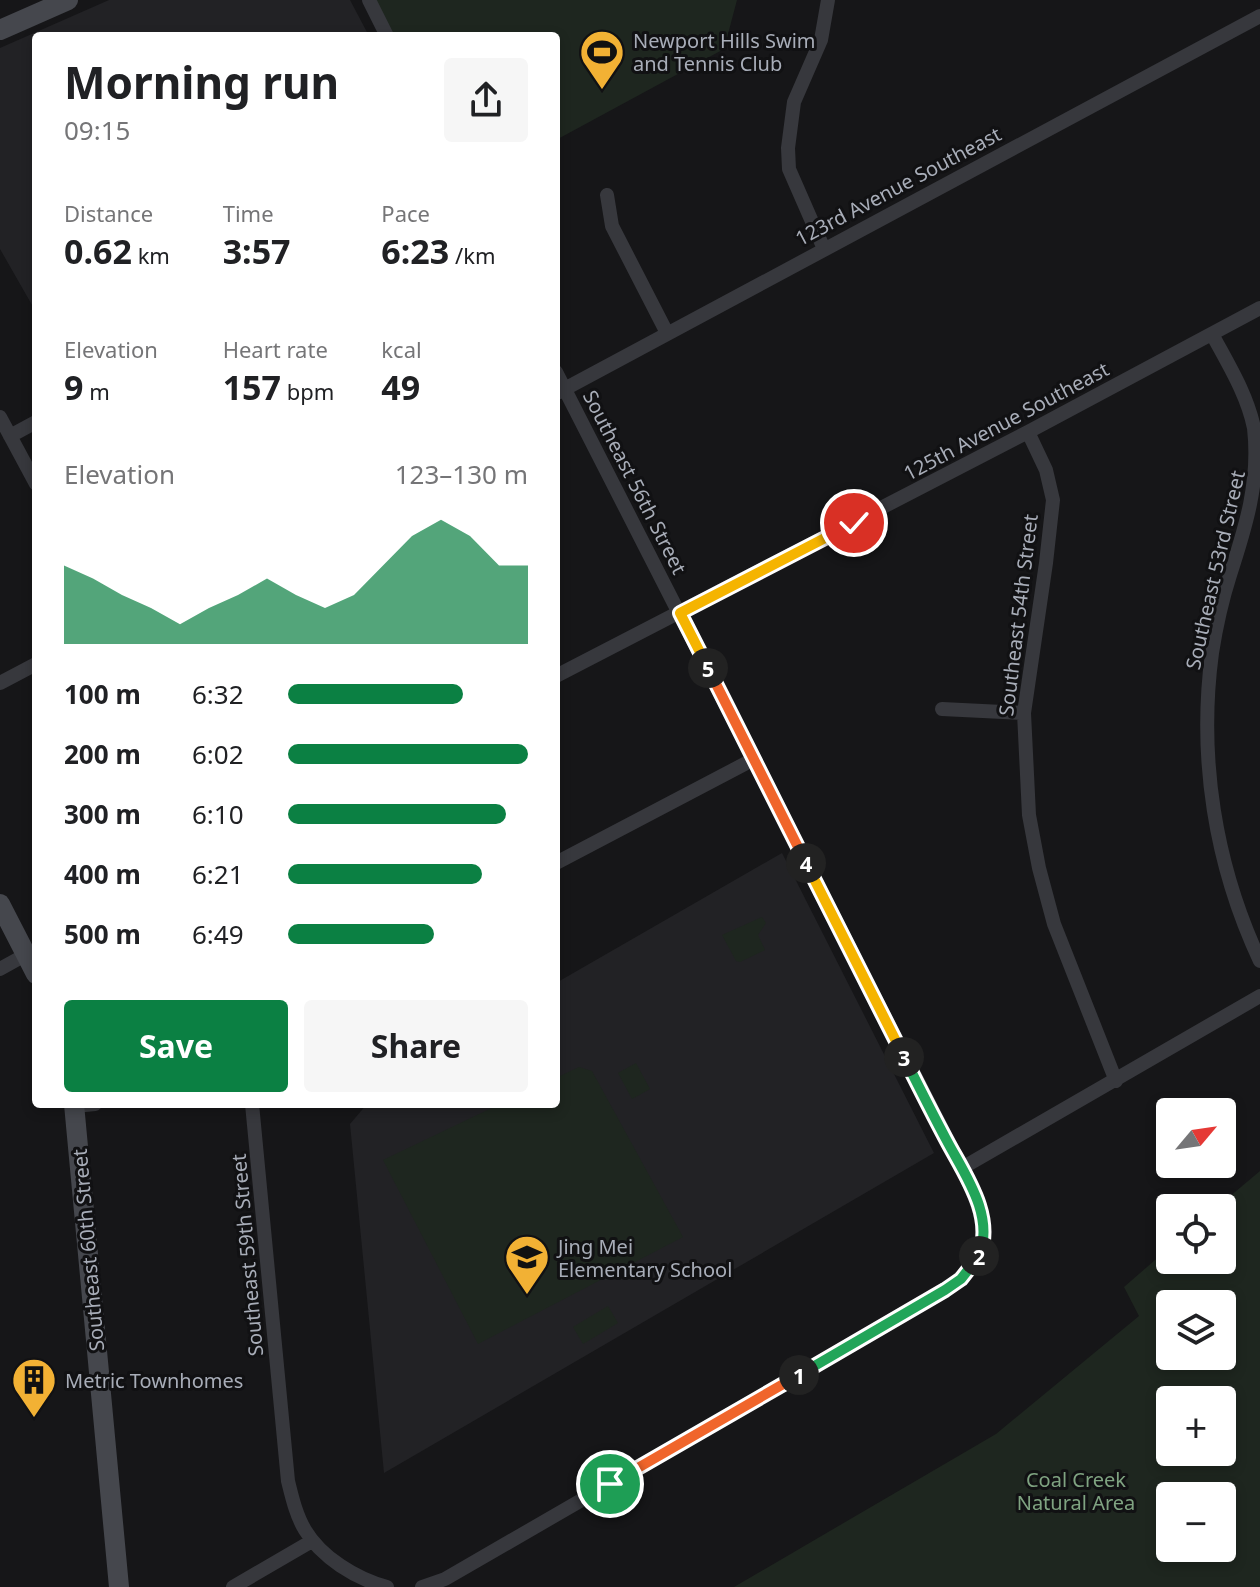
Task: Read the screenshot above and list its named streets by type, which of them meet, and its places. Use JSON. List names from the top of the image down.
{
  "streets": {
    "street": [
      "123rd Avenue Southeast",
      "125th Avenue Southeast",
      "Southeast 56th Street",
      "Southeast 53rd Street",
      "Southeast 54th Street",
      "Southeast 60th Street",
      "Southeast 59th Street"
    ]
  },
  "crossings": [
    ["123rd Avenue Southeast", "Southeast 56th Street"],
    ["125th Avenue Southeast", "Southeast 56th Street"],
    ["125th Avenue Southeast", "Southeast 53rd Street"],
    ["125th Avenue Southeast", "Southeast 54th Street"]
  ],
  "parks": ["Coal Creek Natural Area"],
  "places": {
    "sports": ["Newport Hills Swim and Tennis Club"],
    "school or university": ["Jing Mei Elementary School"],
    "building": ["Metric Townhomes"]
  },
  "north": "top right",
  "page": {
    "heading": ["Morning run", "09:15"],
    "stats": [
      ["Distance", "0.62 km"],
      ["Time", "3:57"],
      ["Pace", "6:23 /km"],
      ["Elevation", "9 m"],
      ["Heart rate", "157 bpm"],
      ["kcal", "49"]
    ],
    "chart": ["Elevation", "123–130 m"],
    "pins": [
      "5",
      "4",
      "3",
      "2",
      "1"
    ],
    "list": [
      {
        "name": "100 m",
        "note": "6:32"
      },
      {
        "name": "200 m",
        "note": "6:02"
      },
      {
        "name": "300 m",
        "note": "6:10"
      },
      {
        "name": "400 m",
        "note": "6:21"
      },
      {
        "name": "500 m",
        "note": "6:49"
      }
    ],
    "buttons": ["Save", "Share"],
    "map_buttons": ["+", "−"]
  }
}
